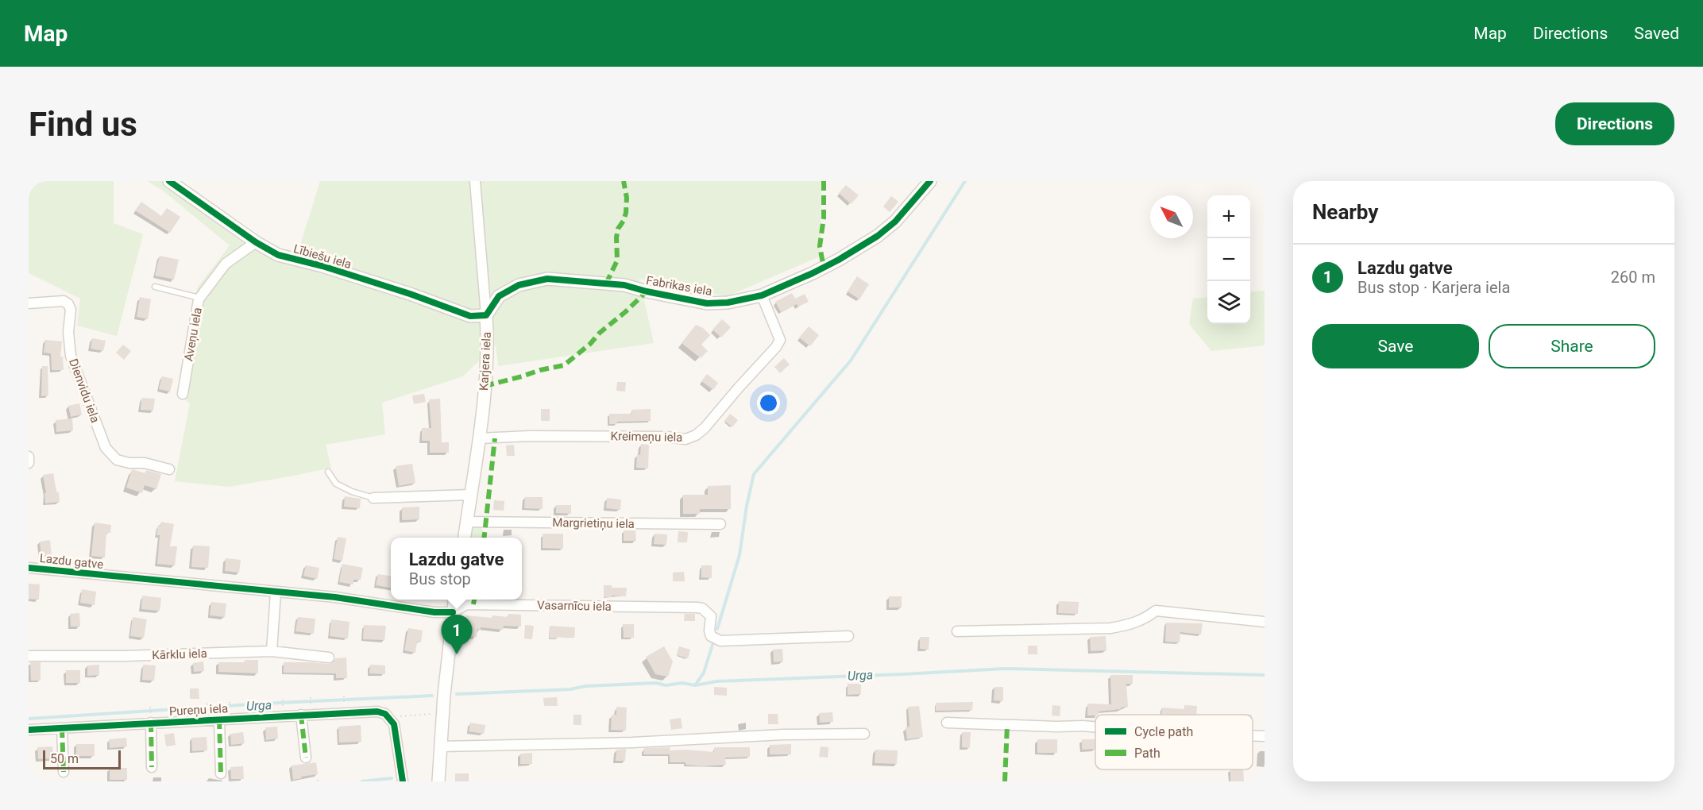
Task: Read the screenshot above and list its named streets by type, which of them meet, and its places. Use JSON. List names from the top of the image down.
{
  "streets": {
    "street": [
      "Lībiešu iela",
      "Fabrikas iela",
      "Aveņu iela",
      "Karjera iela",
      "Dienvidu iela",
      "Kreimeņu iela",
      "Margrietiņu iela",
      "Lazdu gatve",
      "Vasarnīcu iela",
      "Kārklu iela",
      "Pureņu iela"
    ]
  },
  "crossings": [
    ["Lībiešu iela", "Fabrikas iela"],
    ["Lībiešu iela", "Aveņu iela"],
    ["Lībiešu iela", "Karjera iela"],
    ["Fabrikas iela", "Karjera iela"],
    ["Fabrikas iela", "Kreimeņu iela"],
    ["Karjera iela", "Kreimeņu iela"],
    ["Karjera iela", "Margrietiņu iela"],
    ["Lazdu gatve", "Vasarnīcu iela"]
  ],
  "water": ["Urga"],
  "legend": ["Cycle path", "Path"],
  "scale_bar": "50 m",
  "north": "top left",
  "page": {
    "header": "Map",
    "nav": ["Map", "Directions", "Saved"],
    "buttons": [
      "Directions",
      ["Save", "Share"]
    ],
    "title": "Find us",
    "heading": "Nearby",
    "map_buttons": ["+", "−"],
    "list": [
      {
        "mark": "1",
        "name": "Lazdu gatve",
        "note": "Bus stop · Karjera iela",
        "value": "260 m"
      }
    ],
    "popup": ["Lazdu gatve", "Bus stop"],
    "pins": "1",
    "scale": "50 m"
  }
}
